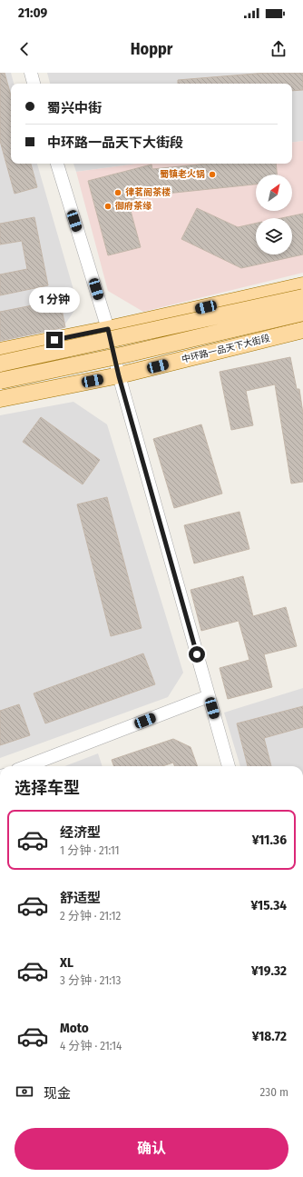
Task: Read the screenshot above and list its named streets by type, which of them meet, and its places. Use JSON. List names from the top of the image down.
{
  "streets": {
    "main road": ["中环路一品天下大街段"]
  },
  "places": ["蜀镇老火锅", "律茗阁茶楼", "御府茶缘"],
  "north": "top right",
  "page": {
    "status": "21:09",
    "header": "Hoppr",
    "banner": ["蜀兴中街", "中环路一品天下大街段"],
    "bubble": "1 分钟",
    "heading": "选择车型",
    "list": [
      {
        "name": "经济型",
        "note": "1 分钟 · 21:11",
        "value": "¥11.36"
      },
      {
        "name": "舒适型",
        "note": "2 分钟 · 21:12",
        "value": "¥15.34"
      },
      {
        "name": "XL",
        "note": "3 分钟 · 21:13",
        "value": "¥19.32"
      },
      {
        "name": "Moto",
        "note": "4 分钟 · 21:14",
        "value": "¥18.72"
      }
    ],
    "pay": ["现金", "230 m"],
    "buttons": "确认"
  }
}
